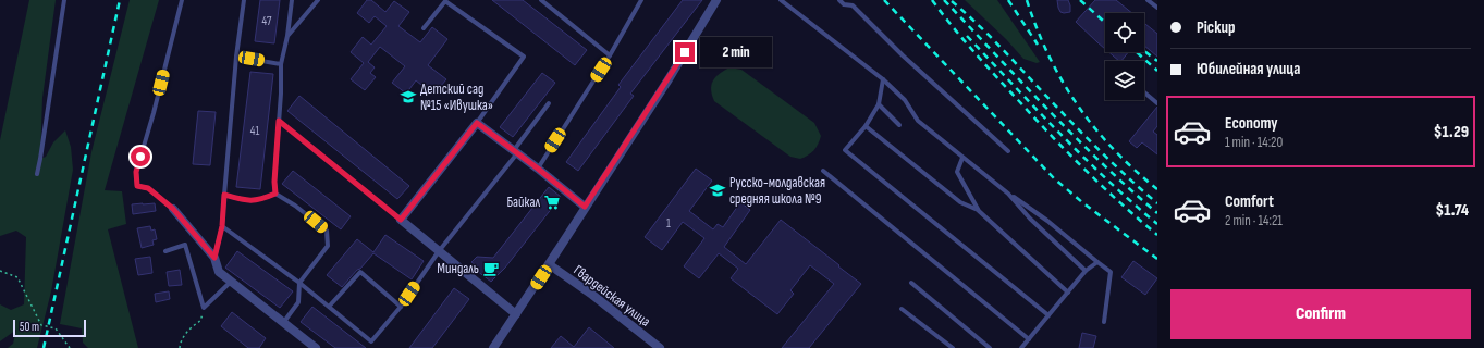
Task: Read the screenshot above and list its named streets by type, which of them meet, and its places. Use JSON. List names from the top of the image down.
{
  "streets": {
    "street": ["Гвардейская улица"]
  },
  "places": {
    "school or university": ["Детский сад №15 «Ивушка»", "Русско-молдавская средняя школа №9"],
    "supermarket": ["Байкал"],
    "cafe": ["Миндаль"]
  },
  "house_numbers": ["47", "41", "1"],
  "scale_bar": "50 m",
  "page": {
    "banner": ["Pickup", "Юбилейная улица"],
    "bubble": "2 min",
    "list": [
      {
        "name": "Economy",
        "note": "1 min · 14:20",
        "value": "$1.29"
      },
      {
        "name": "Comfort",
        "note": "2 min · 14:21",
        "value": "$1.74"
      }
    ],
    "buttons": "Confirm",
    "scale": "50 m"
  }
}
